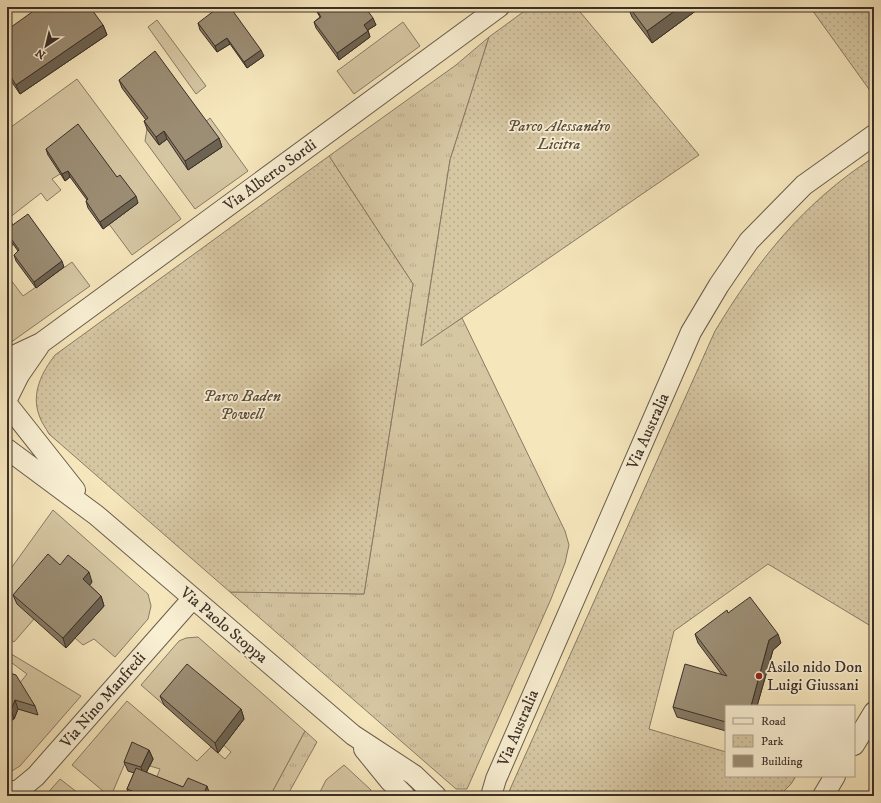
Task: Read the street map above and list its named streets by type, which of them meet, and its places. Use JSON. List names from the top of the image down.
{
  "streets": {
    "street": [
      "Via Alberto Sordi",
      "Via Australia",
      "Via Paolo Stoppa",
      "Via Nino Manfredi"
    ]
  },
  "crossings": [
    ["Via Paolo Stoppa", "Via Nino Manfredi"]
  ],
  "parks": ["Parco Alessandro Licitra", "Parco Baden Powell"],
  "places": ["Asilo nido Don Luigi Giussani"],
  "legend": ["Road", "Park", "Building"],
  "north": "bottom left"
}
